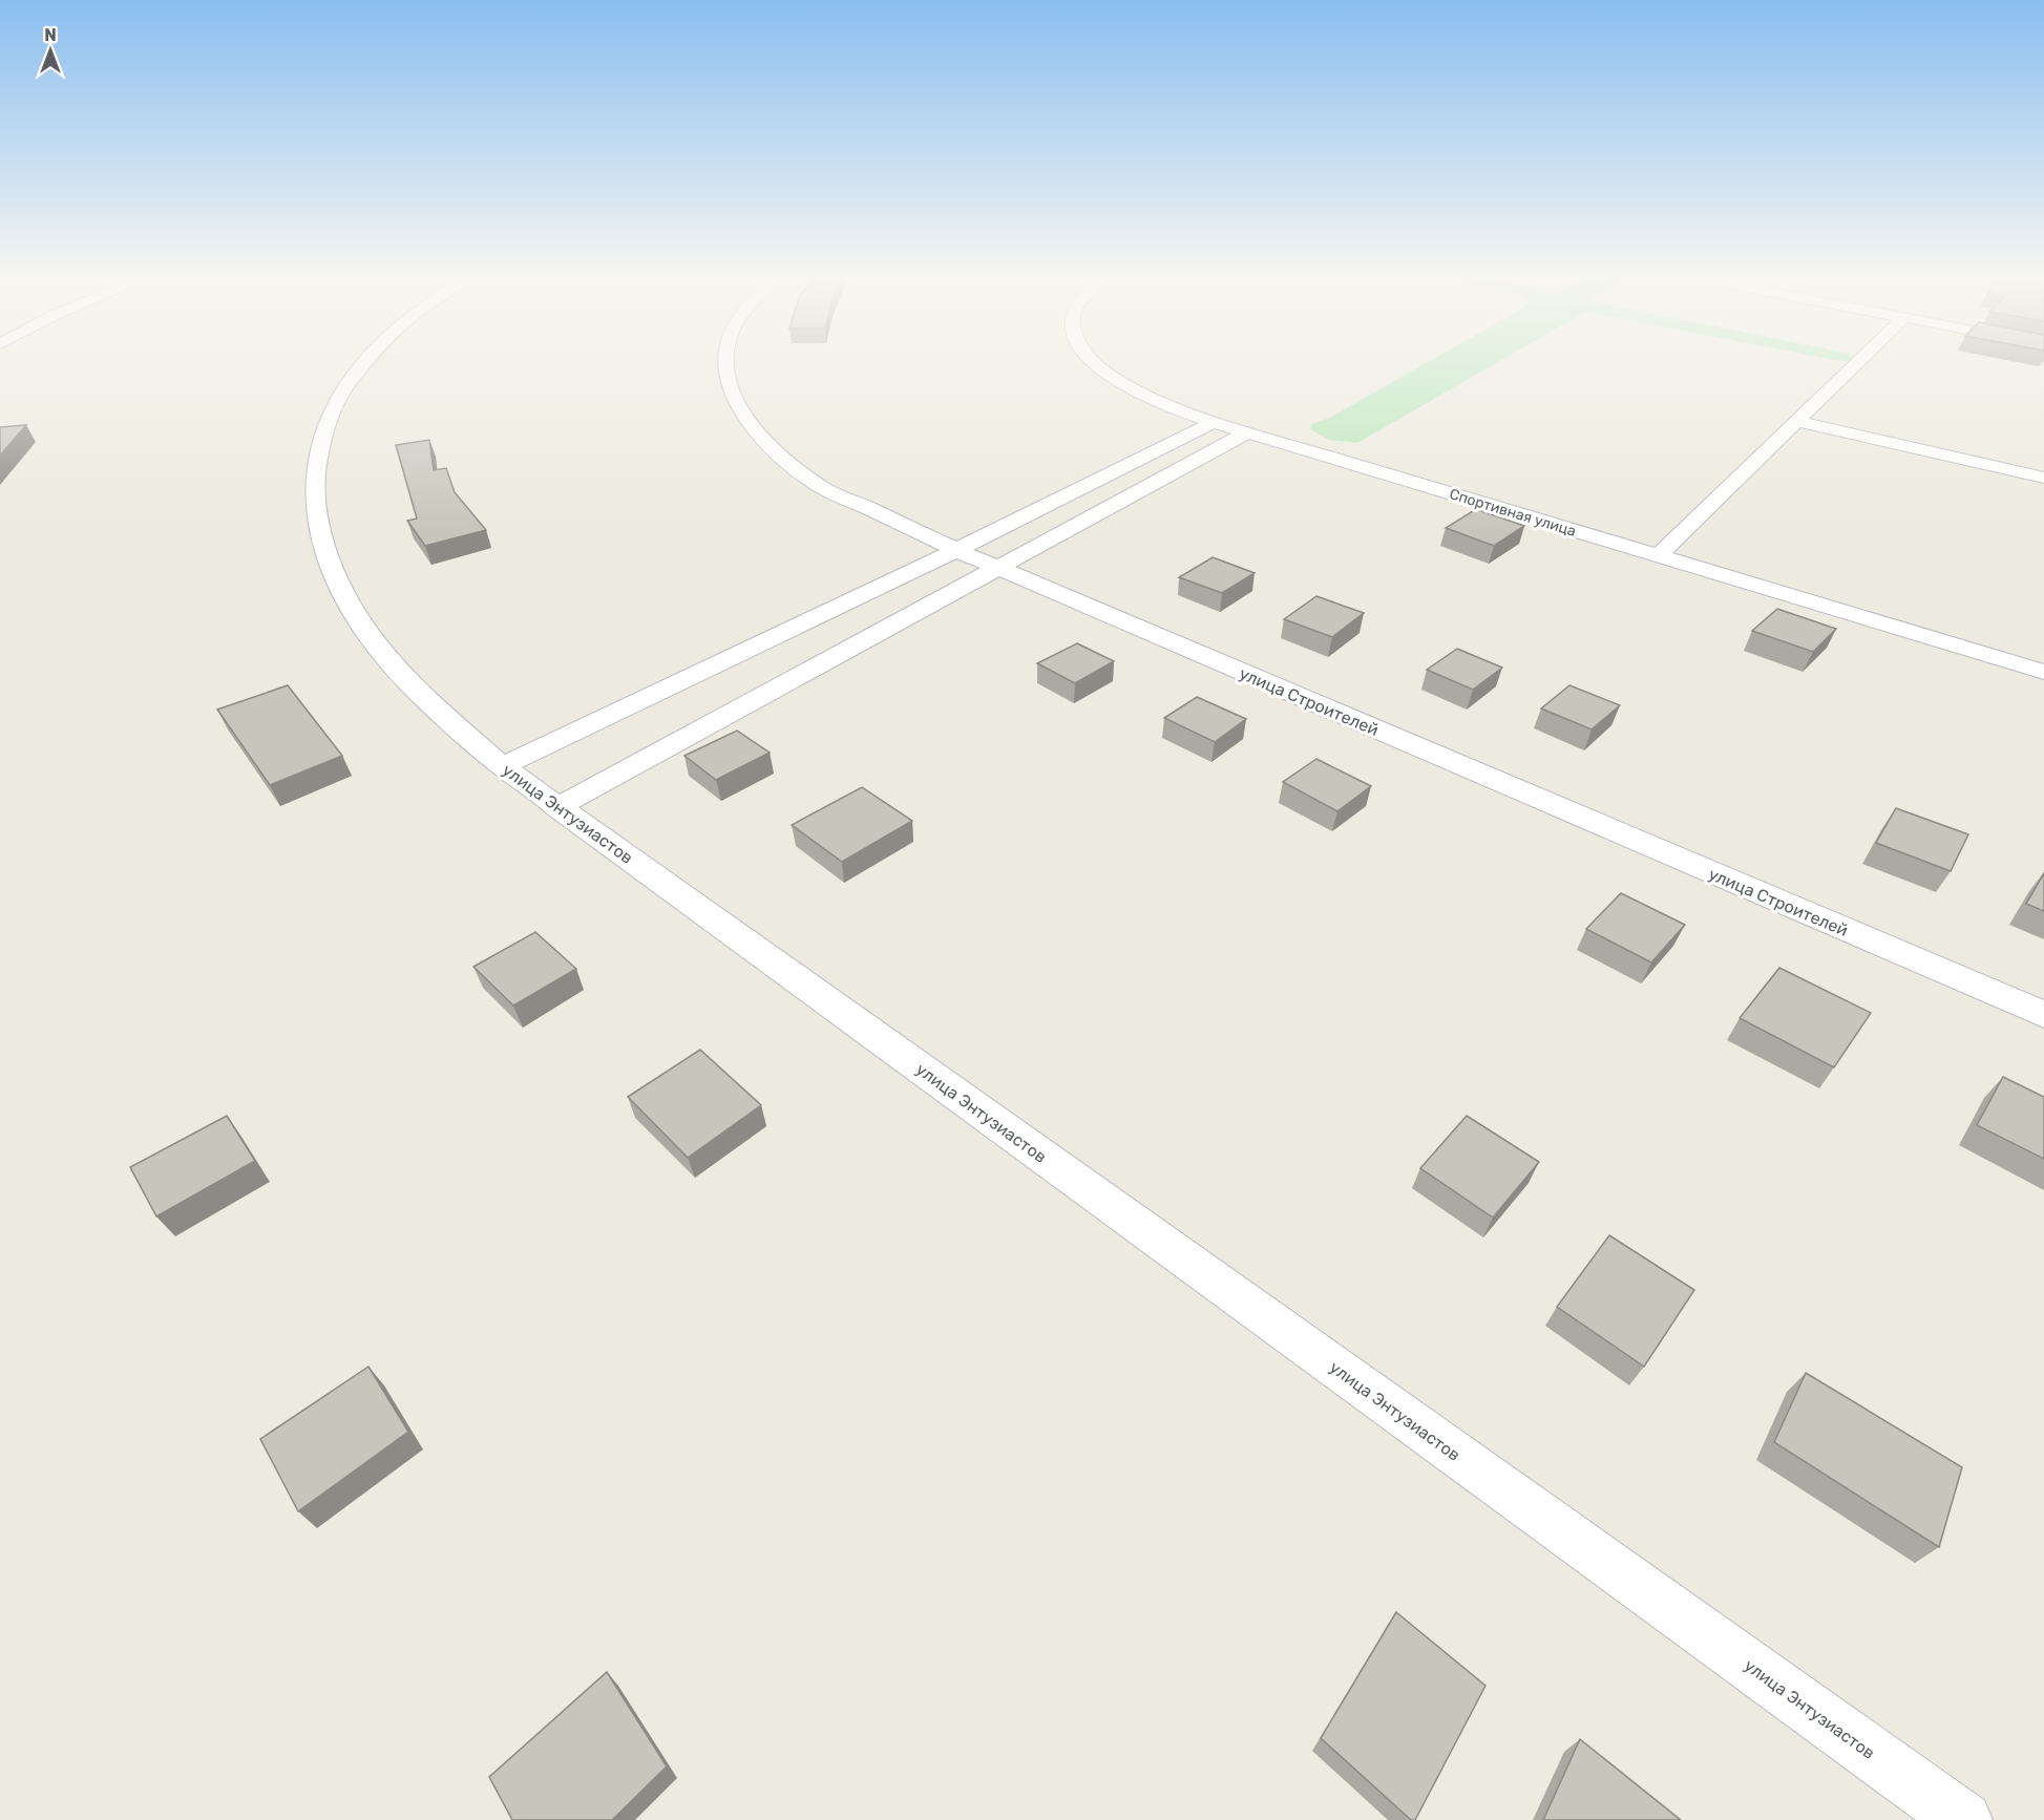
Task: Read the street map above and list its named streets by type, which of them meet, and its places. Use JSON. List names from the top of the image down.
{
  "streets": {
    "street": ["Спортивная улица", "улица Строителей", "улица Энтузиастов"]
  },
  "north": "top"
}
